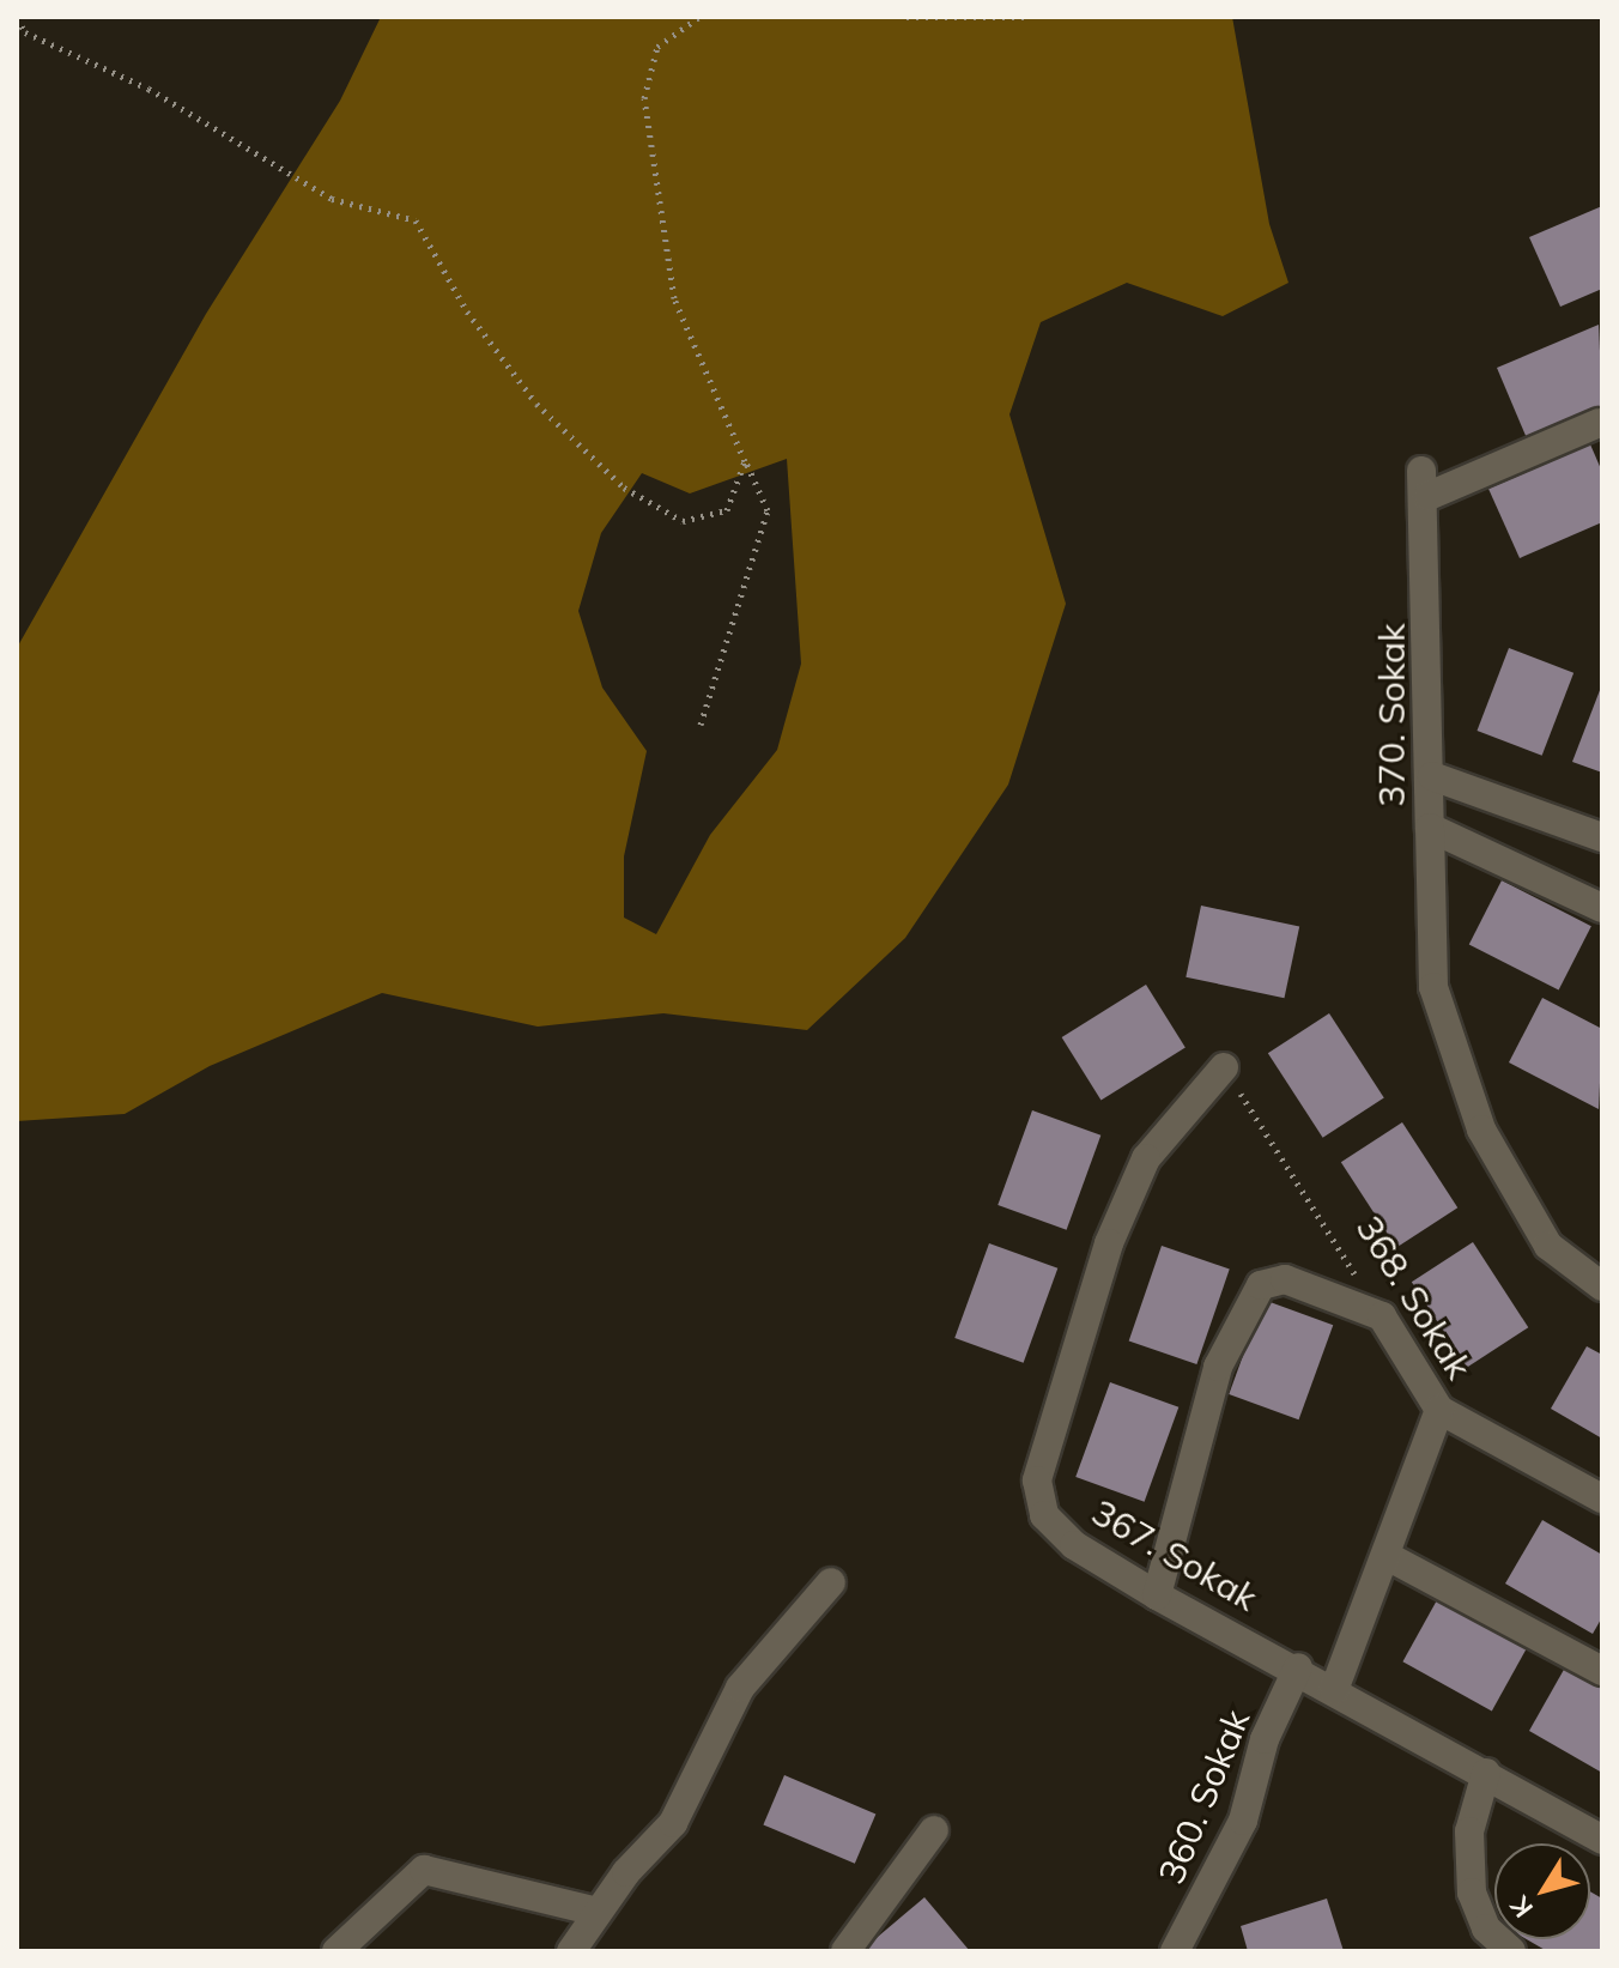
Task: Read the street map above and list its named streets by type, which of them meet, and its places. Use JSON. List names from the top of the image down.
{
  "streets": {
    "street": [
      "370. Sokak",
      "368. Sokak",
      "367. Sokak",
      "360. Sokak"
    ]
  },
  "crossings": [
    ["368. Sokak", "367. Sokak"],
    ["367. Sokak", "360. Sokak"]
  ],
  "north": "bottom left"
}
